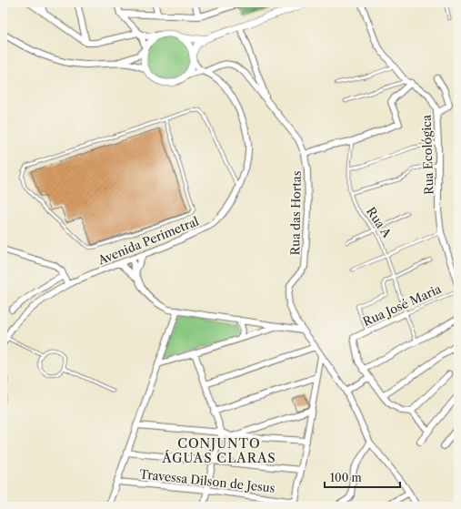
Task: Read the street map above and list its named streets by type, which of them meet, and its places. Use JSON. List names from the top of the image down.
{
  "streets": {
    "street": [
      "Rua Ecológica",
      "Rua das Hortas",
      "Avenida Perimetral",
      "Rua José Maria",
      "Travessa Dilson de Jesus"
    ],
    "lane": ["Rua A"]
  },
  "crossings": [
    ["Rua das Hortas", "Avenida Perimetral"],
    ["Rua A", "Rua José Maria"]
  ],
  "districts": ["CONJUNTO ÁGUAS CLARAS"],
  "scale_bar": "100 m"
}
